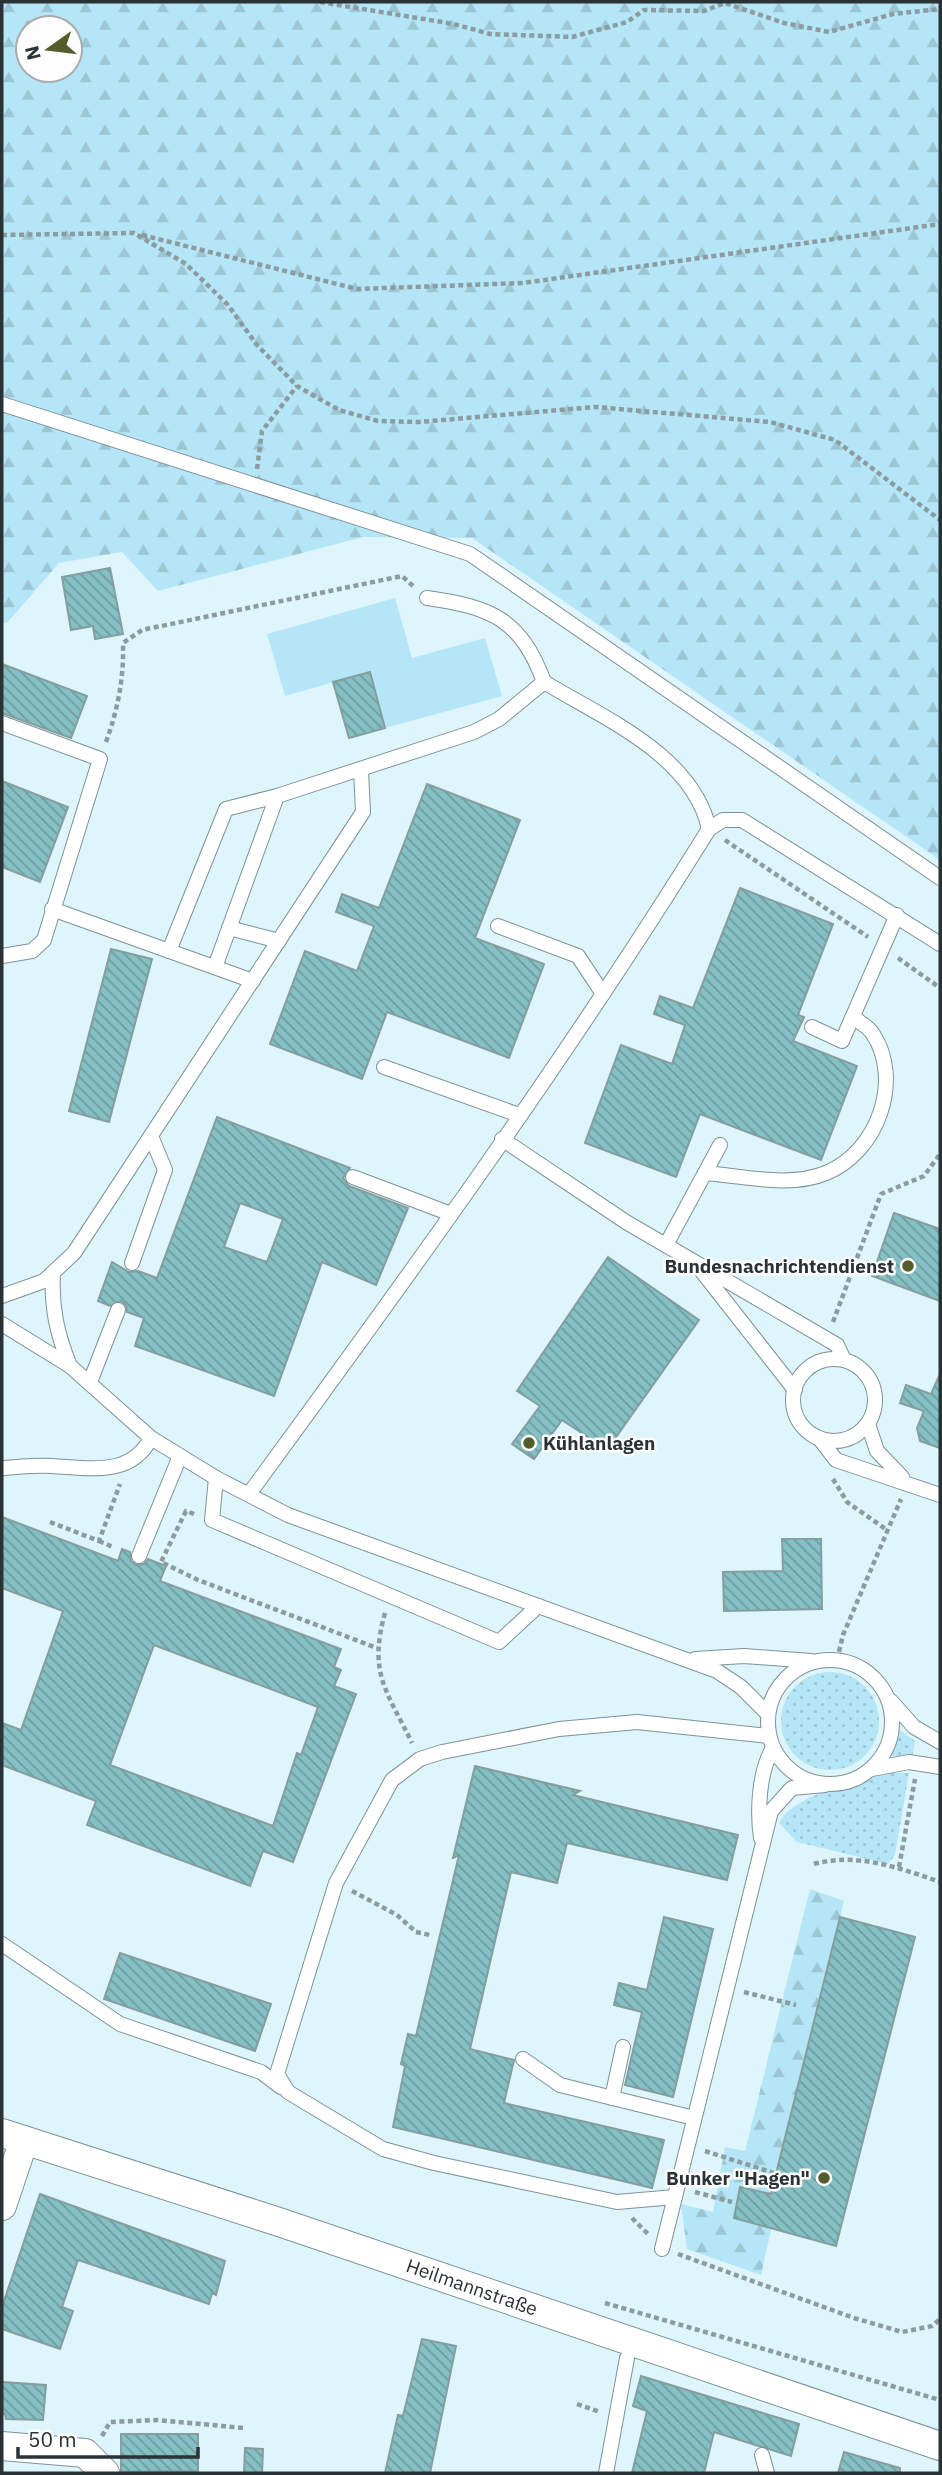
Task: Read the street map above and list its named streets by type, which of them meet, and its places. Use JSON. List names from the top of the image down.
{
  "streets": {
    "street": ["Heilmannstraße"]
  },
  "places": ["Bundesnachrichtendienst", "Kühlanlagen", "Bunker \"Hagen\""],
  "scale_bar": "50 m",
  "north": "left"
}
